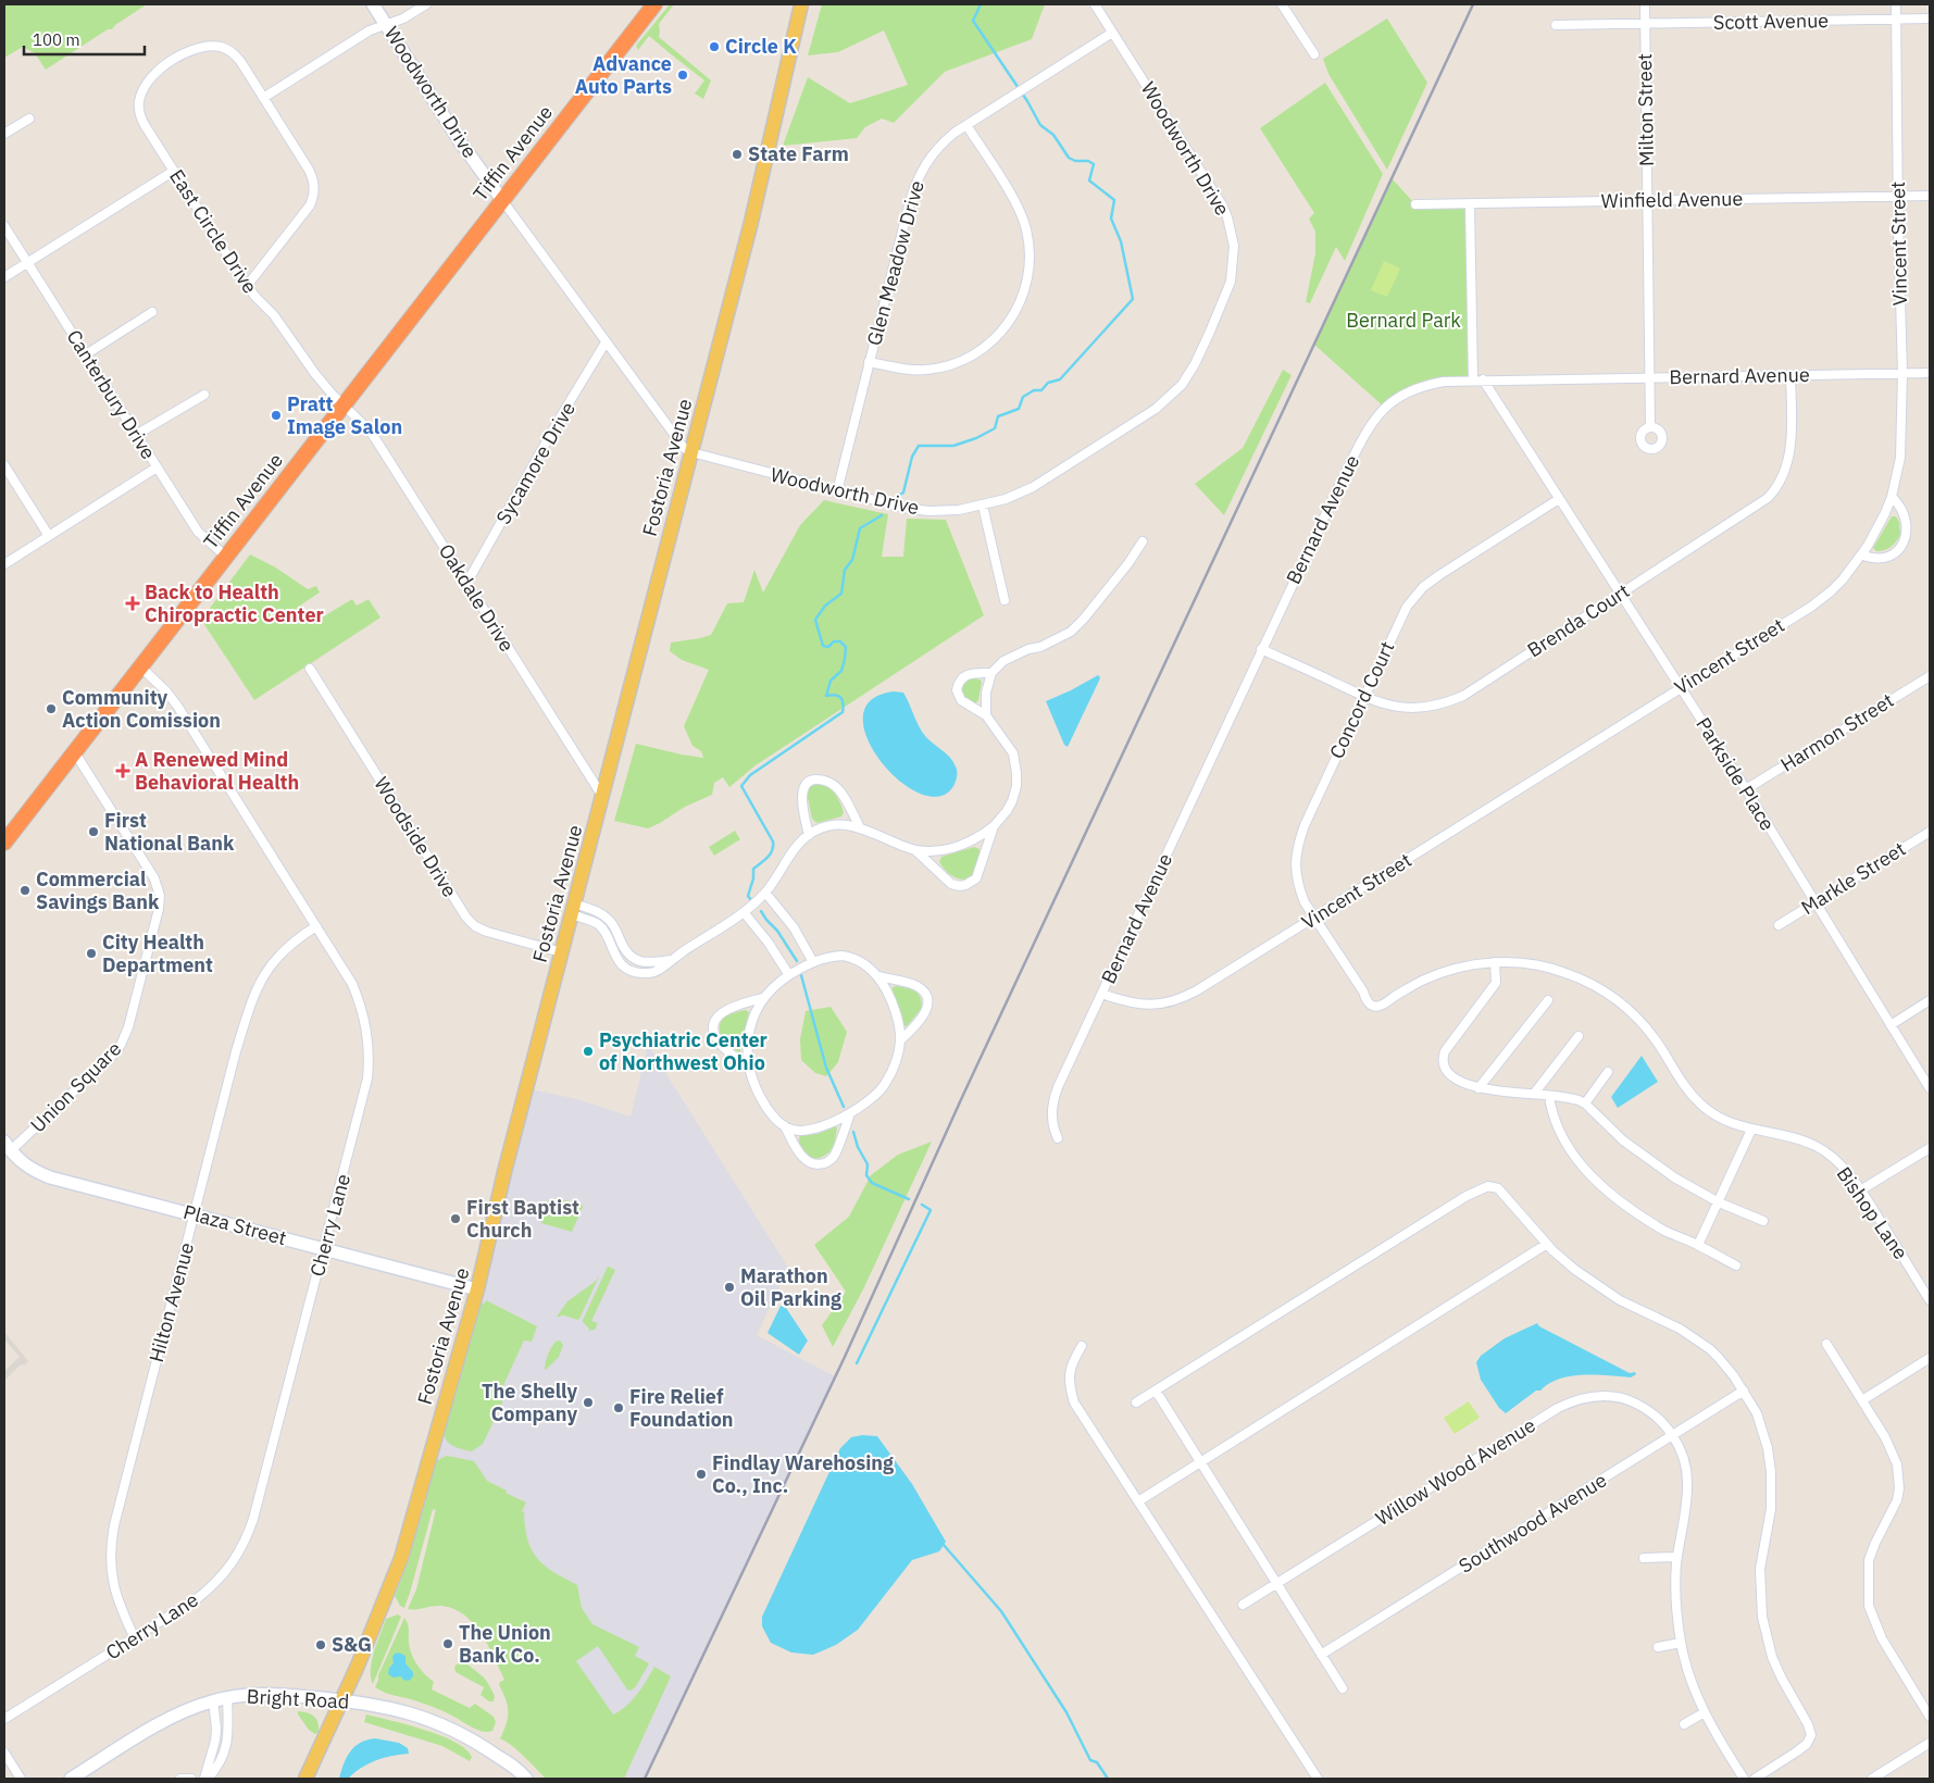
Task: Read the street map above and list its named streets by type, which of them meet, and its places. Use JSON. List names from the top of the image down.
{
  "streets": {
    "highway": ["Tiffin Avenue"],
    "main road": ["Fostoria Avenue"],
    "street": [
      "Scott Avenue",
      "Woodworth Drive",
      "Milton Street",
      "Winfield Avenue",
      "East Circle Drive",
      "Vincent Street",
      "Glen Meadow Drive",
      "Bernard Avenue",
      "Canterbury Drive",
      "Sycamore Drive",
      "Oakdale Drive",
      "Brenda Court",
      "Concord Court",
      "Harmon Street",
      "Parkside Place",
      "Woodside Drive",
      "Markle Street",
      "Union Square",
      "Bishop Lane",
      "Plaza Street",
      "Cherry Lane",
      "Hilton Avenue",
      "Willow Wood Avenue",
      "Southwood Avenue",
      "Bright Road"
    ]
  },
  "crossings": [
    ["Scott Avenue", "Milton Street"],
    ["Scott Avenue", "Vincent Street"],
    ["Woodworth Drive", "Tiffin Avenue"],
    ["Woodworth Drive", "Glen Meadow Drive"],
    ["Woodworth Drive", "Sycamore Drive"],
    ["Woodworth Drive", "Fostoria Avenue"],
    ["Milton Street", "Winfield Avenue"],
    ["Milton Street", "Bernard Avenue"],
    ["Tiffin Avenue", "East Circle Drive"],
    ["Tiffin Avenue", "Canterbury Drive"],
    ["Tiffin Avenue", "Oakdale Drive"],
    ["Tiffin Avenue", "Union Square"],
    ["Tiffin Avenue", "Cherry Lane"],
    ["Winfield Avenue", "Vincent Street"],
    ["East Circle Drive", "Oakdale Drive"],
    ["Vincent Street", "Bernard Avenue"],
    ["Vincent Street", "Concord Court"],
    ["Vincent Street", "Parkside Place"],
    ["Bernard Avenue", "Brenda Court"],
    ["Bernard Avenue", "Parkside Place"],
    ["Sycamore Drive", "Oakdale Drive"],
    ["Fostoria Avenue", "Oakdale Drive"],
    ["Fostoria Avenue", "Woodside Drive"],
    ["Fostoria Avenue", "Plaza Street"],
    ["Fostoria Avenue", "Bright Road"],
    ["Brenda Court", "Concord Court"],
    ["Brenda Court", "Parkside Place"],
    ["Concord Court", "Parkside Place"],
    ["Concord Court", "Bishop Lane"],
    ["Harmon Street", "Parkside Place"],
    ["Parkside Place", "Markle Street"],
    ["Union Square", "Plaza Street"],
    ["Plaza Street", "Cherry Lane"],
    ["Plaza Street", "Hilton Avenue"],
    ["Cherry Lane", "Hilton Avenue"],
    ["Willow Wood Avenue", "Southwood Avenue"]
  ],
  "parks": ["Bernard Park"],
  "places": {
    "other": [
      "Circle K",
      "Advance Auto Parts",
      "State Farm",
      "Pratt Image Salon",
      "Community Action Comission",
      "First National Bank",
      "Commercial Savings Bank",
      "City Health Department",
      "Psychiatric Center of Northwest Ohio",
      "First Baptist Church",
      "Marathon Oil Parking",
      "The Shelly Company",
      "Fire Relief Foundation",
      "Findlay Warehosing Co., Inc.",
      "The Union Bank Co.",
      "S&G"
    ],
    "health": ["Back to Health Chiropractic Center", "A Renewed Mind Behavioral Health"]
  },
  "scale_bar": "100 m"
}
